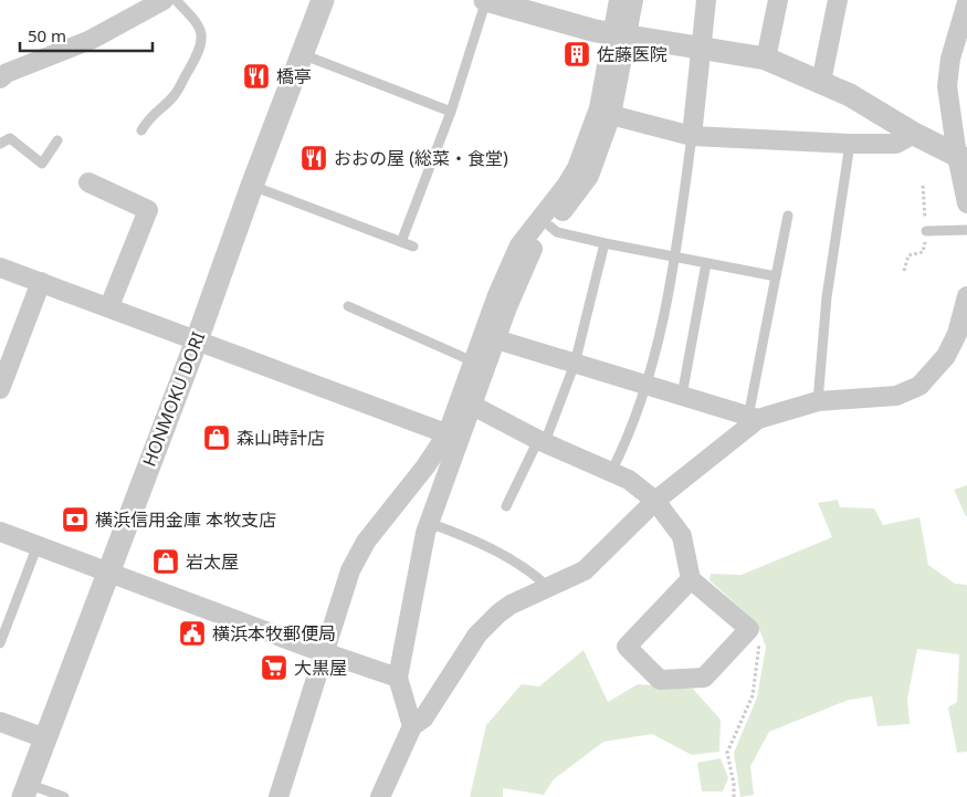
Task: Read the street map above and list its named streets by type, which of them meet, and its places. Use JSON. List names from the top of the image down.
{
  "streets": {
    "street": ["HONMOKU DORI"]
  },
  "places": {
    "building": ["佐藤医院"],
    "restaurant": ["橋亭", "おおの屋 (総菜・食堂)"],
    "shop": ["森山時計店", "岩太屋"],
    "bank": ["横浜信用金庫 本牧支店"],
    "public building": ["横浜本牧郵便局"],
    "supermarket": ["大黒屋"]
  },
  "scale_bar": "50 m"
}
